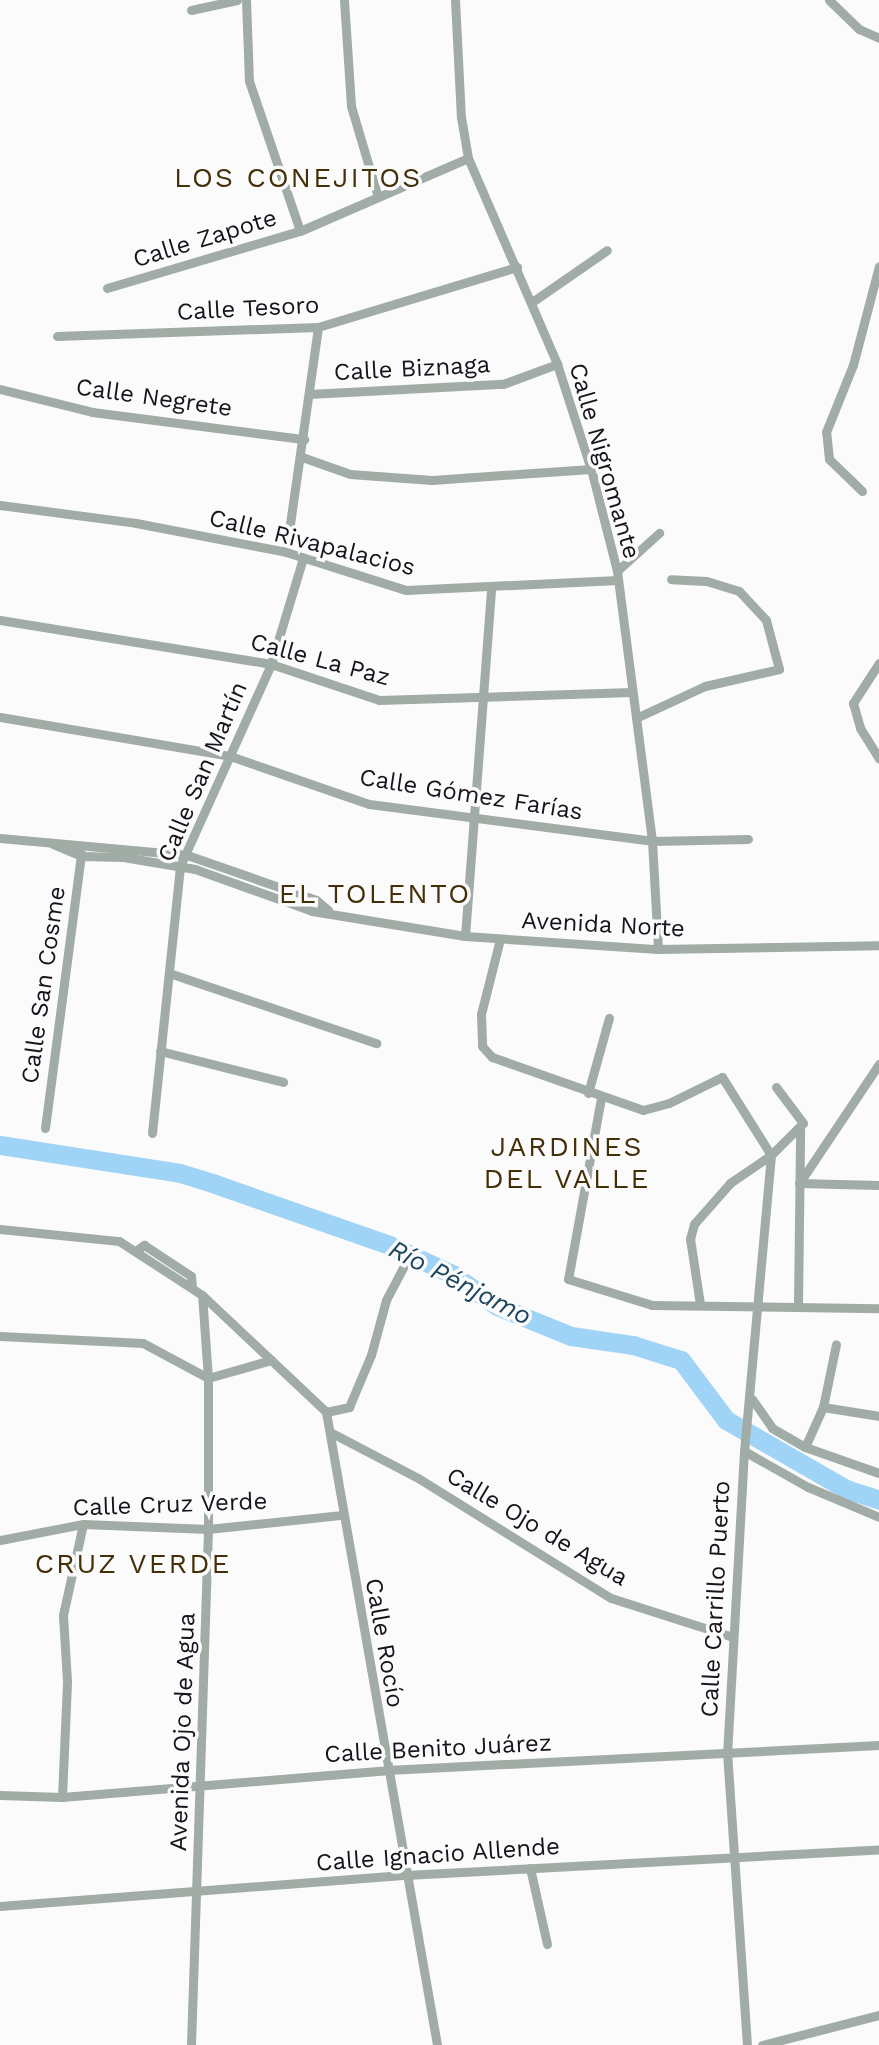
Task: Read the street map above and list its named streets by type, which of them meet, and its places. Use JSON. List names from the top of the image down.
{
  "streets": {
    "street": [
      "Calle Zapote",
      "Calle Tesoro",
      "Calle Biznaga",
      "Calle Negrete",
      "Calle Nigromante",
      "Calle Rivapalacios",
      "Calle La Paz",
      "Calle San Martín",
      "Calle Gómez Farías",
      "Avenida Norte",
      "Calle San Cosme",
      "Calle Cruz Verde",
      "Calle Ojo de Agua",
      "Calle Carrillo Puerto",
      "Calle Rocío",
      "Avenida Ojo de Agua",
      "Calle Benito Juárez",
      "Calle Ignacio Allende"
    ]
  },
  "crossings": [
    ["Calle Zapote", "Calle Nigromante"],
    ["Calle Tesoro", "Calle Nigromante"],
    ["Calle Biznaga", "Calle Nigromante"],
    ["Calle Nigromante", "Calle Rivapalacios"],
    ["Calle Nigromante", "Calle La Paz"],
    ["Calle Nigromante", "Calle Gómez Farías"],
    ["Calle Nigromante", "Avenida Norte"],
    ["Calle Rivapalacios", "Calle San Martín"],
    ["Calle La Paz", "Calle San Martín"],
    ["Calle San Martín", "Calle Gómez Farías"],
    ["Calle San Martín", "Avenida Norte"],
    ["Avenida Norte", "Calle San Cosme"],
    ["Calle Cruz Verde", "Calle Rocío"],
    ["Calle Cruz Verde", "Avenida Ojo de Agua"],
    ["Calle Ojo de Agua", "Calle Carrillo Puerto"],
    ["Calle Ojo de Agua", "Calle Rocío"],
    ["Calle Carrillo Puerto", "Calle Benito Juárez"],
    ["Calle Carrillo Puerto", "Calle Ignacio Allende"],
    ["Calle Rocío", "Calle Benito Juárez"],
    ["Calle Rocío", "Calle Ignacio Allende"],
    ["Avenida Ojo de Agua", "Calle Benito Juárez"],
    ["Avenida Ojo de Agua", "Calle Ignacio Allende"]
  ],
  "districts": [
    "LOS CONEJITOS",
    "EL TOLENTO",
    "JARDINES DEL VALLE",
    "CRUZ VERDE"
  ],
  "water": ["Río Pénjamo"]
}
